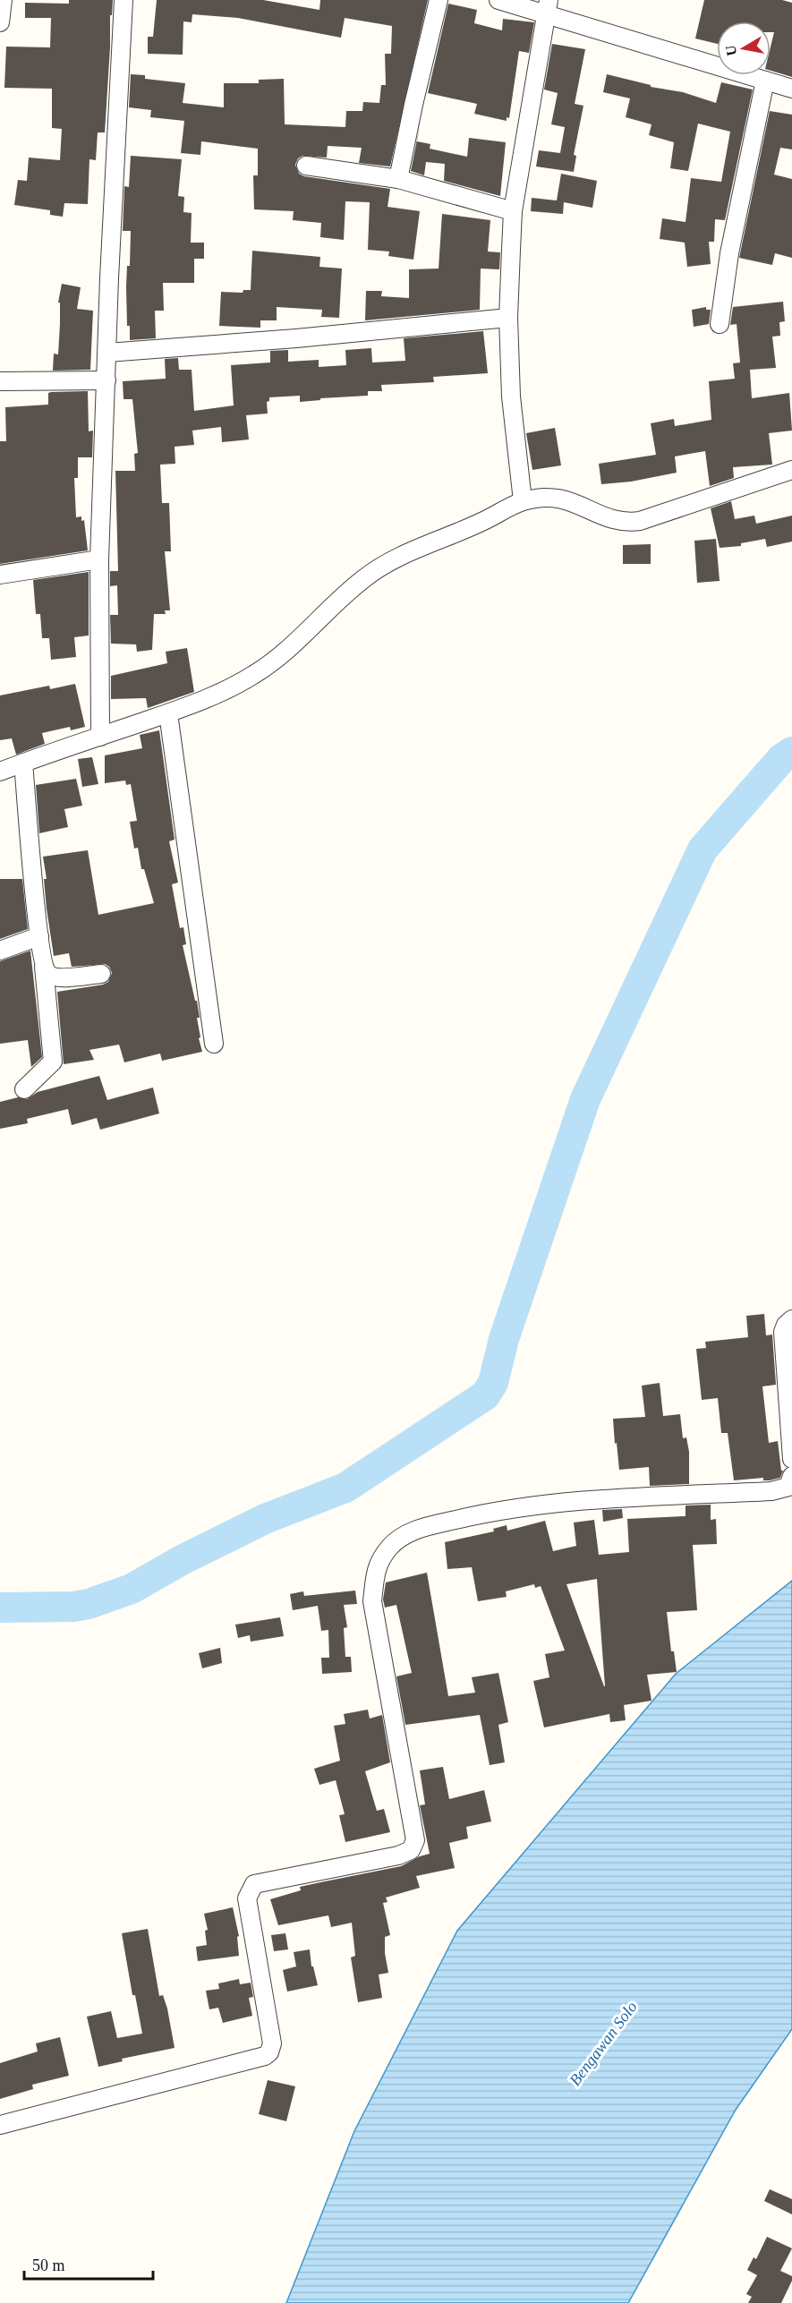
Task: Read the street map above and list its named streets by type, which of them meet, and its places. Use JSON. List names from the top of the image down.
{
  "water": ["Bengawan Solo"],
  "scale_bar": "50 m",
  "north": "left"
}
